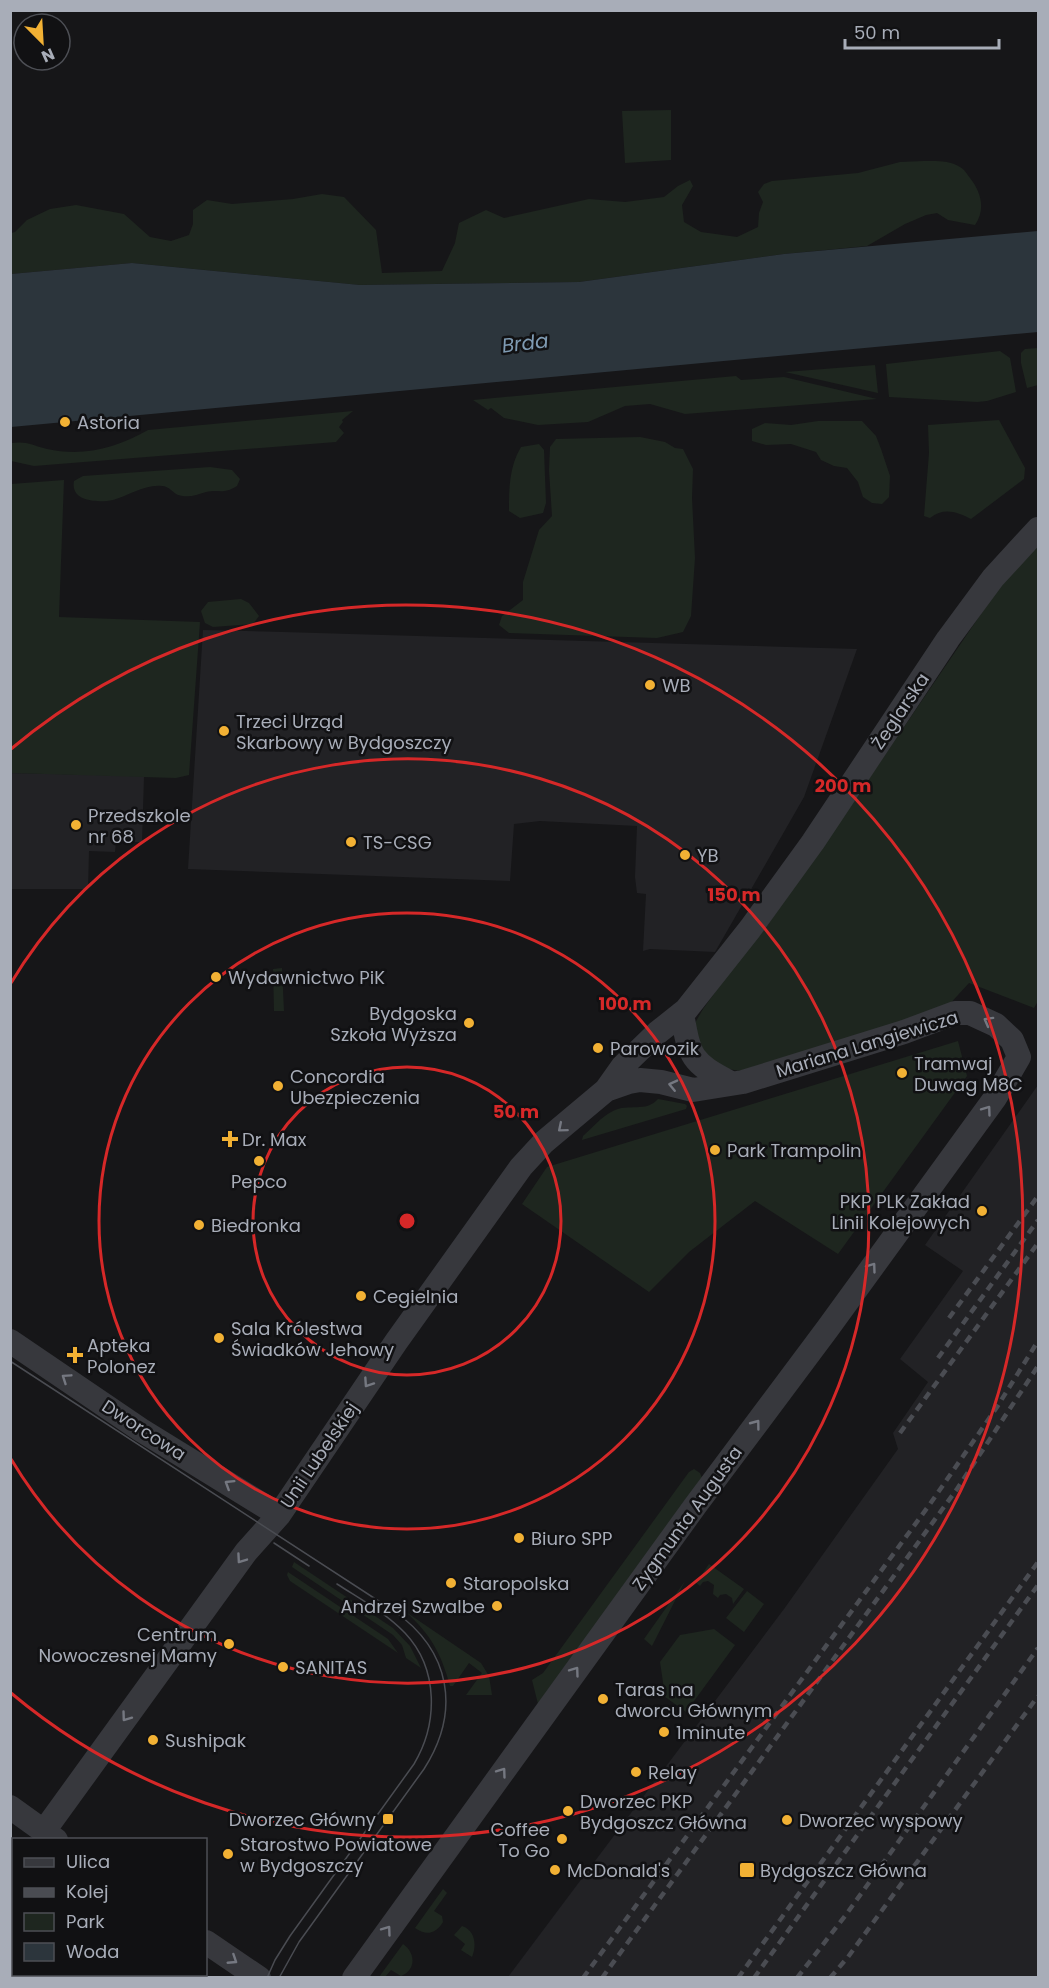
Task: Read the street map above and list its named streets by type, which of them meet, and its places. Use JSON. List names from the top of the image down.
{
  "streets": {
    "street": [
      "Żeglarska",
      "Mariana Langiewicza",
      "Dworcowa",
      "Unii Lubelskiej",
      "Zygmunta Augusta"
    ]
  },
  "crossings": [
    ["Żeglarska", "Mariana Langiewicza"],
    ["Żeglarska", "Unii Lubelskiej"],
    ["Mariana Langiewicza", "Unii Lubelskiej"],
    ["Mariana Langiewicza", "Zygmunta Augusta"],
    ["Dworcowa", "Unii Lubelskiej"]
  ],
  "one_way": [
    "Mariana Langiewicza",
    "Dworcowa",
    "Unii Lubelskiej",
    "Zygmunta Augusta"
  ],
  "water": ["Brda"],
  "places": {
    "other": [
      "Astoria",
      "WB",
      "Trzeci Urząd Skarbowy w Bydgoszczy",
      "Przedszkole nr 68",
      "TS-CSG",
      "YB",
      "Wydawnictwo PiK",
      "Bydgoska Szkoła Wyższa",
      "Parowozik",
      "Tramwaj Duwag M8C",
      "Concordia Ubezpieczenia",
      "Park Trampolin",
      "Pepco",
      "PKP PLK Zakład Linii Kolejowych",
      "Biedronka",
      "Cegielnia",
      "Sala Królestwa Świadków Jehowy",
      "Biuro SPP",
      "Staropolska",
      "Andrzej Szwalbe",
      "Centrum Nowoczesnej Mamy",
      "SANITAS",
      "Taras na dworcu Głównym",
      "1minute",
      "Sushipak",
      "Relay",
      "Dworzec PKP Bydgoszcz Główna",
      "Dworzec wyspowy",
      "Coffee To Go",
      "Starostwo Powiatowe w Bydgoszczy",
      "McDonald's"
    ],
    "health": ["Dr. Max", "Apteka Polonez"],
    "transit": ["Dworzec Główny", "Bydgoszcz Główna"]
  },
  "legend": [
    "Ulica",
    "Kolej",
    "Park",
    "Woda"
  ],
  "scale_bar": "50 m",
  "north": "bottom right",
  "rings": [
    "200 m",
    "150 m",
    "100 m",
    "50 m"
  ]
}
